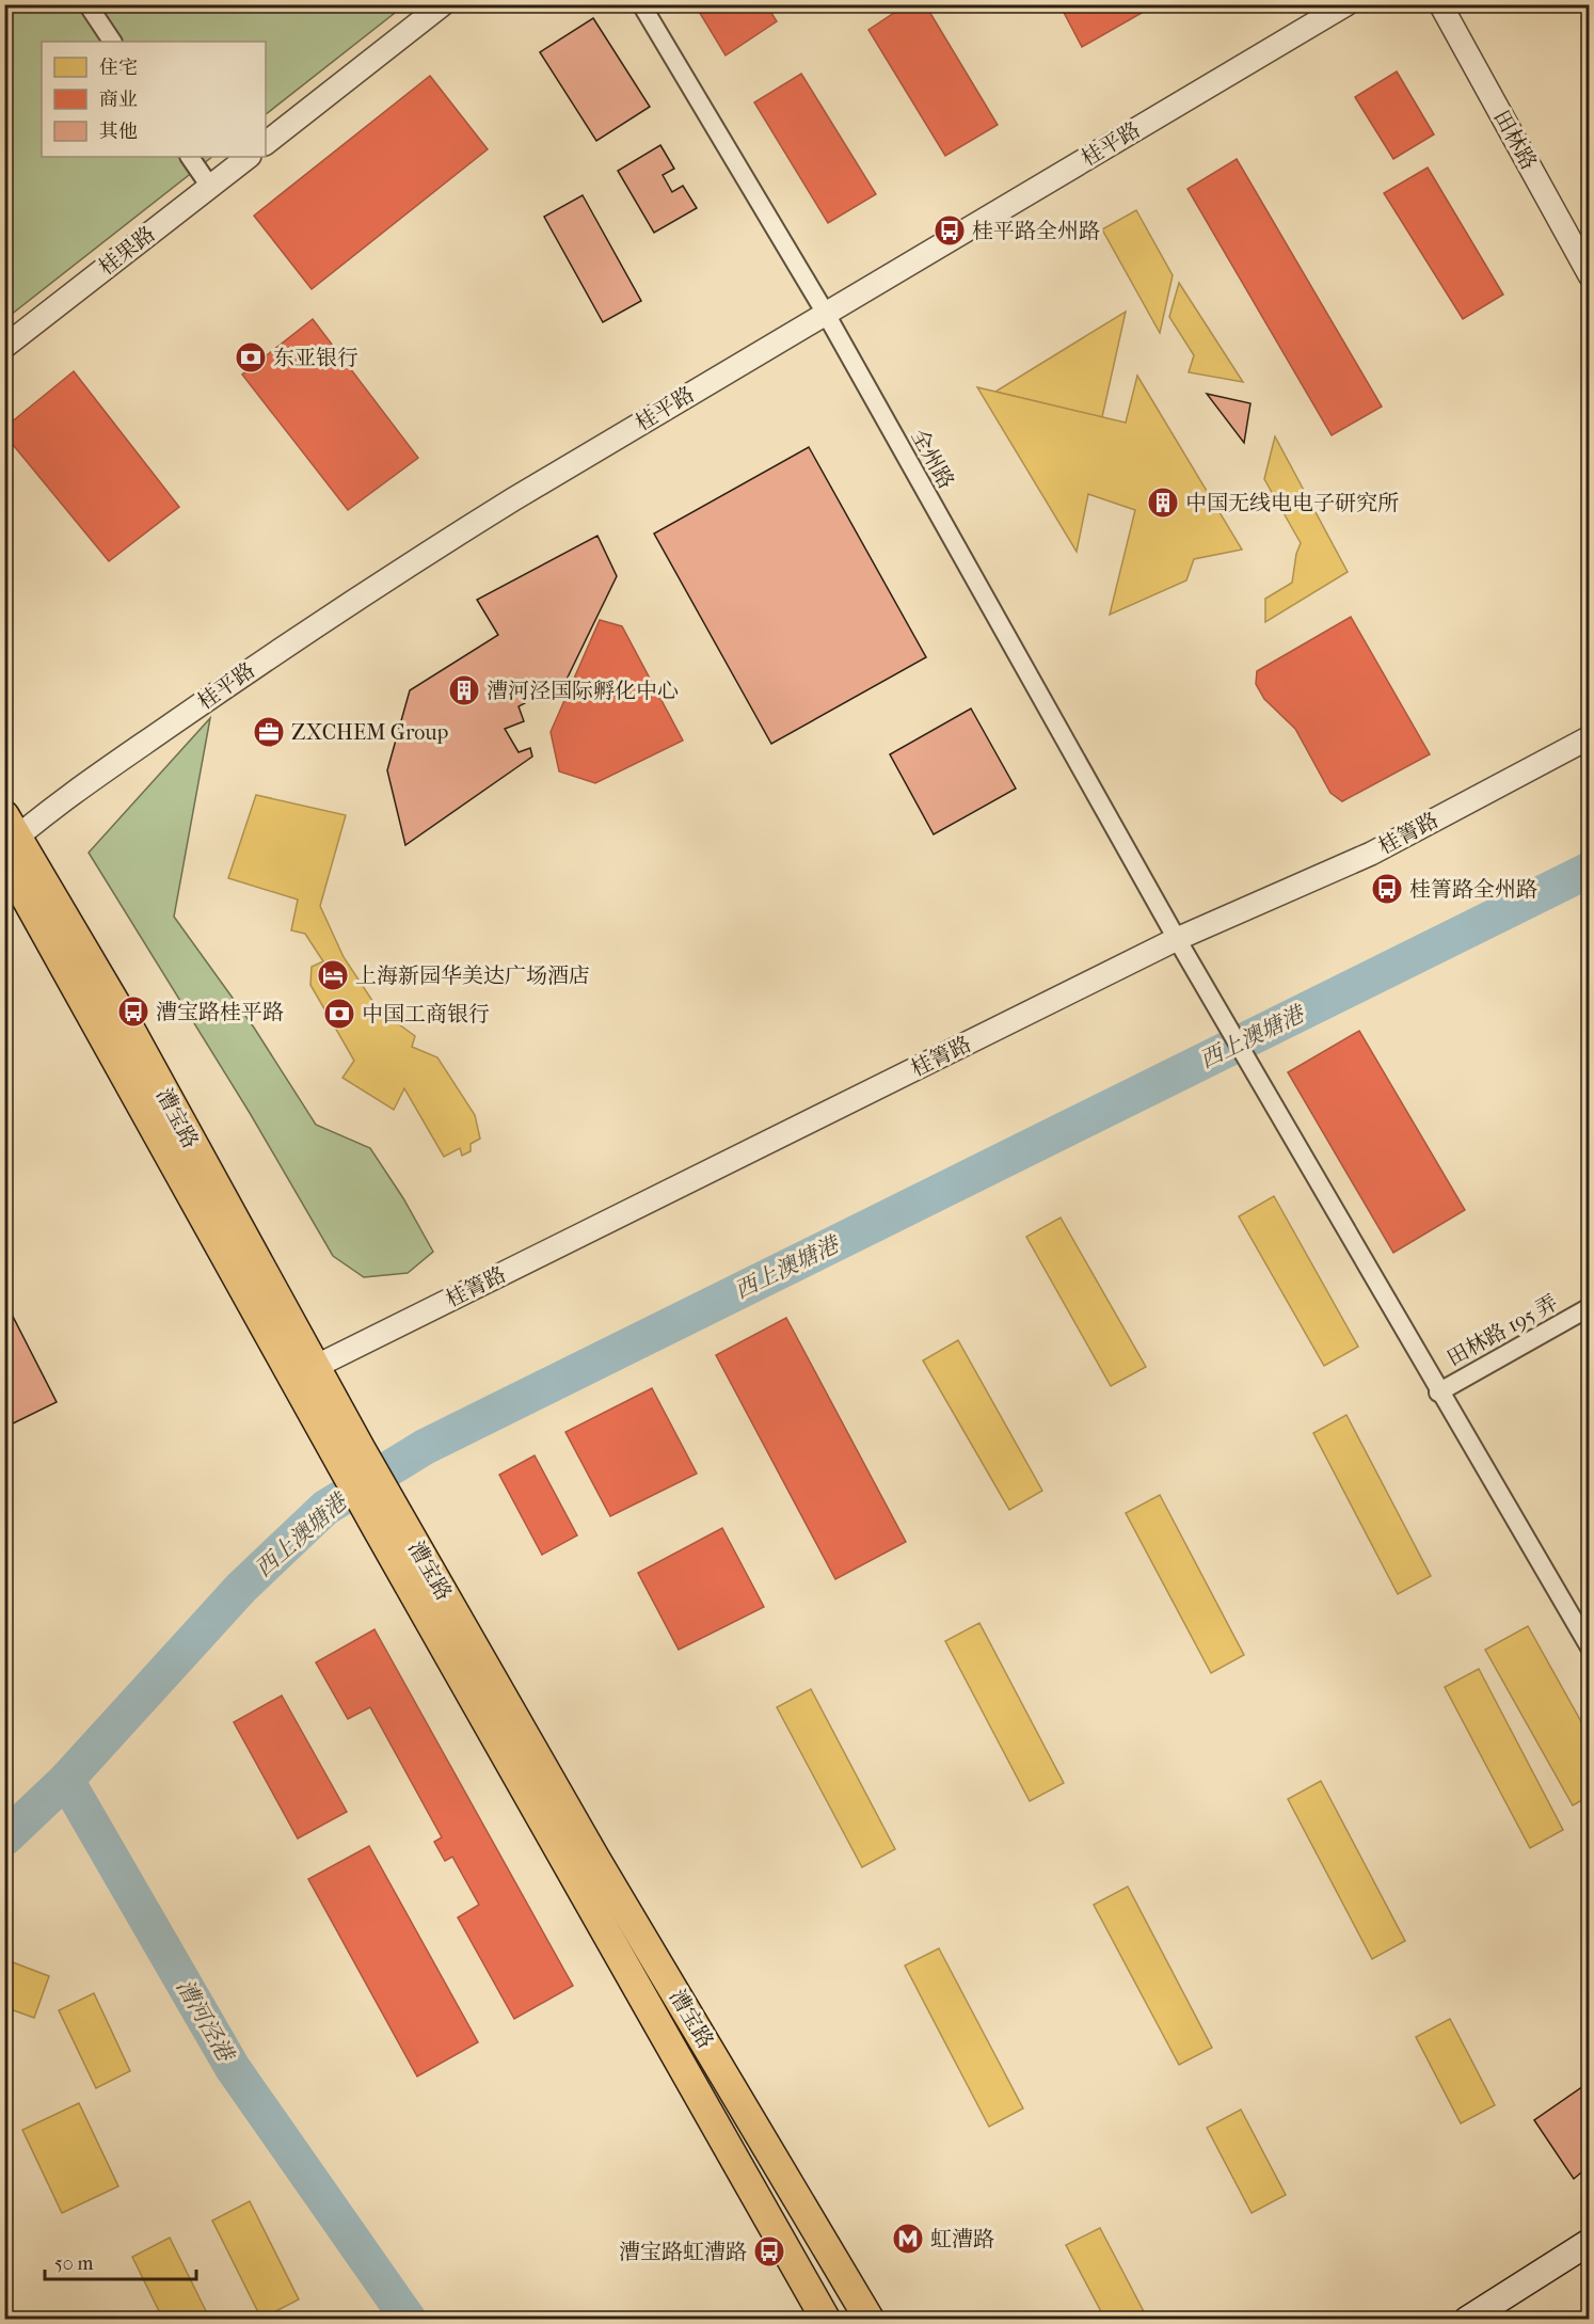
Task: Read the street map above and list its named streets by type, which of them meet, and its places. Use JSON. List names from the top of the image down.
{
  "streets": {
    "main road": ["漕宝路"],
    "street": [
      "田林路",
      "桂平路",
      "桂果路",
      "全州路",
      "桂箐路",
      "田林路 195 弄"
    ]
  },
  "crossings": [
    ["桂平路", "全州路"],
    ["桂平路", "漕宝路"],
    ["全州路", "桂箐路"],
    ["全州路", "田林路 195 弄"],
    ["桂箐路", "漕宝路"]
  ],
  "water": ["西上澳塘港", "漕河泾港"],
  "places": {
    "bus stop": [
      "桂平路全州路",
      "桂箐路全州路",
      "漕宝路桂平路",
      "漕宝路虹漕路"
    ],
    "bank": ["东亚银行", "中国工商银行"],
    "building": ["中国无线电电子研究所", "漕河泾国际孵化中心"],
    "office": ["ZXCHEM Group"],
    "hotel": ["上海新园华美达广场酒店"],
    "metro station": ["虹漕路"]
  },
  "legend": ["住宅", "商业", "其他"],
  "scale_bar": "50 m"
}
